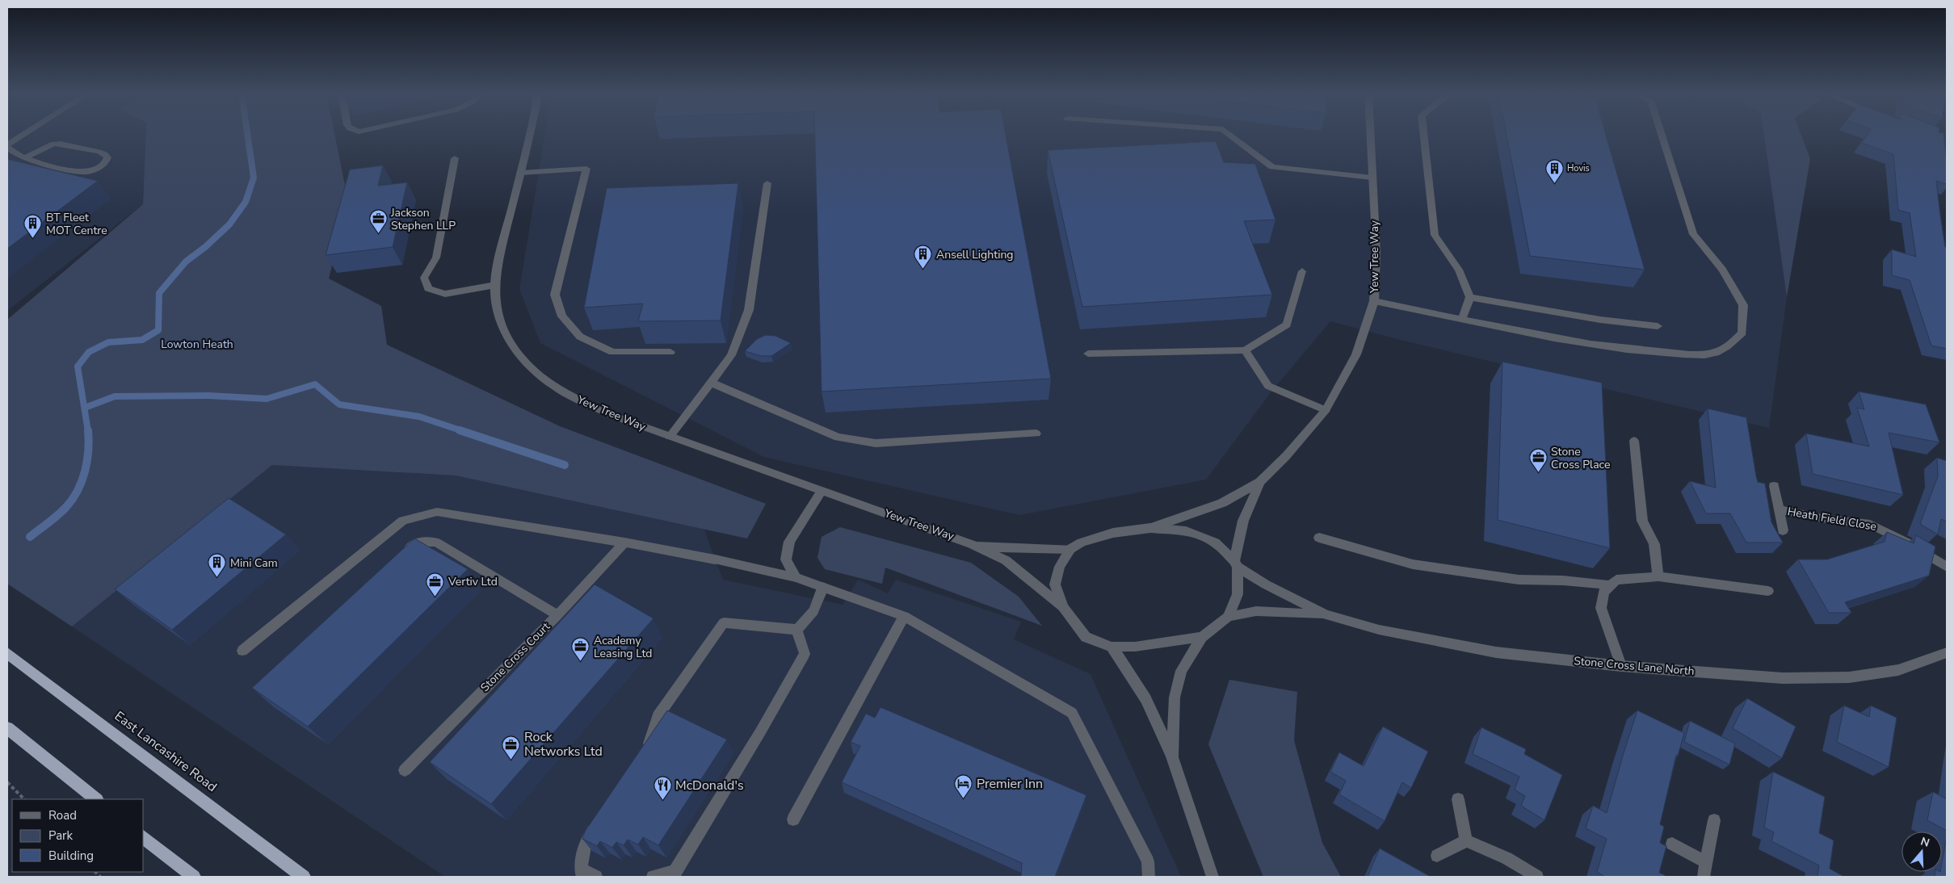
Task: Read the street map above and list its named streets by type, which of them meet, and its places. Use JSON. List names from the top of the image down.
{
  "streets": {
    "highway": ["East Lancashire Road"],
    "street": [
      "Yew Tree Way",
      "Heath Field Close",
      "Stone Cross Court",
      "Stone Cross Lane North"
    ]
  },
  "crossings": [
    ["Yew Tree Way", "Stone Cross Lane North"]
  ],
  "parks": ["Lowton Heath"],
  "places": {
    "building": [
      "Hovis",
      "BT Fleet MOT Centre",
      "Ansell Lighting",
      "Mini Cam"
    ],
    "office": [
      "Jackson Stephen LLP",
      "Stone Cross Place",
      "Vertiv Ltd",
      "Academy Leasing Ltd",
      "Rock Networks Ltd"
    ],
    "hotel": ["Premier Inn"],
    "restaurant": ["McDonald's"]
  },
  "legend": ["Road", "Park", "Building"],
  "north": "top"
}
